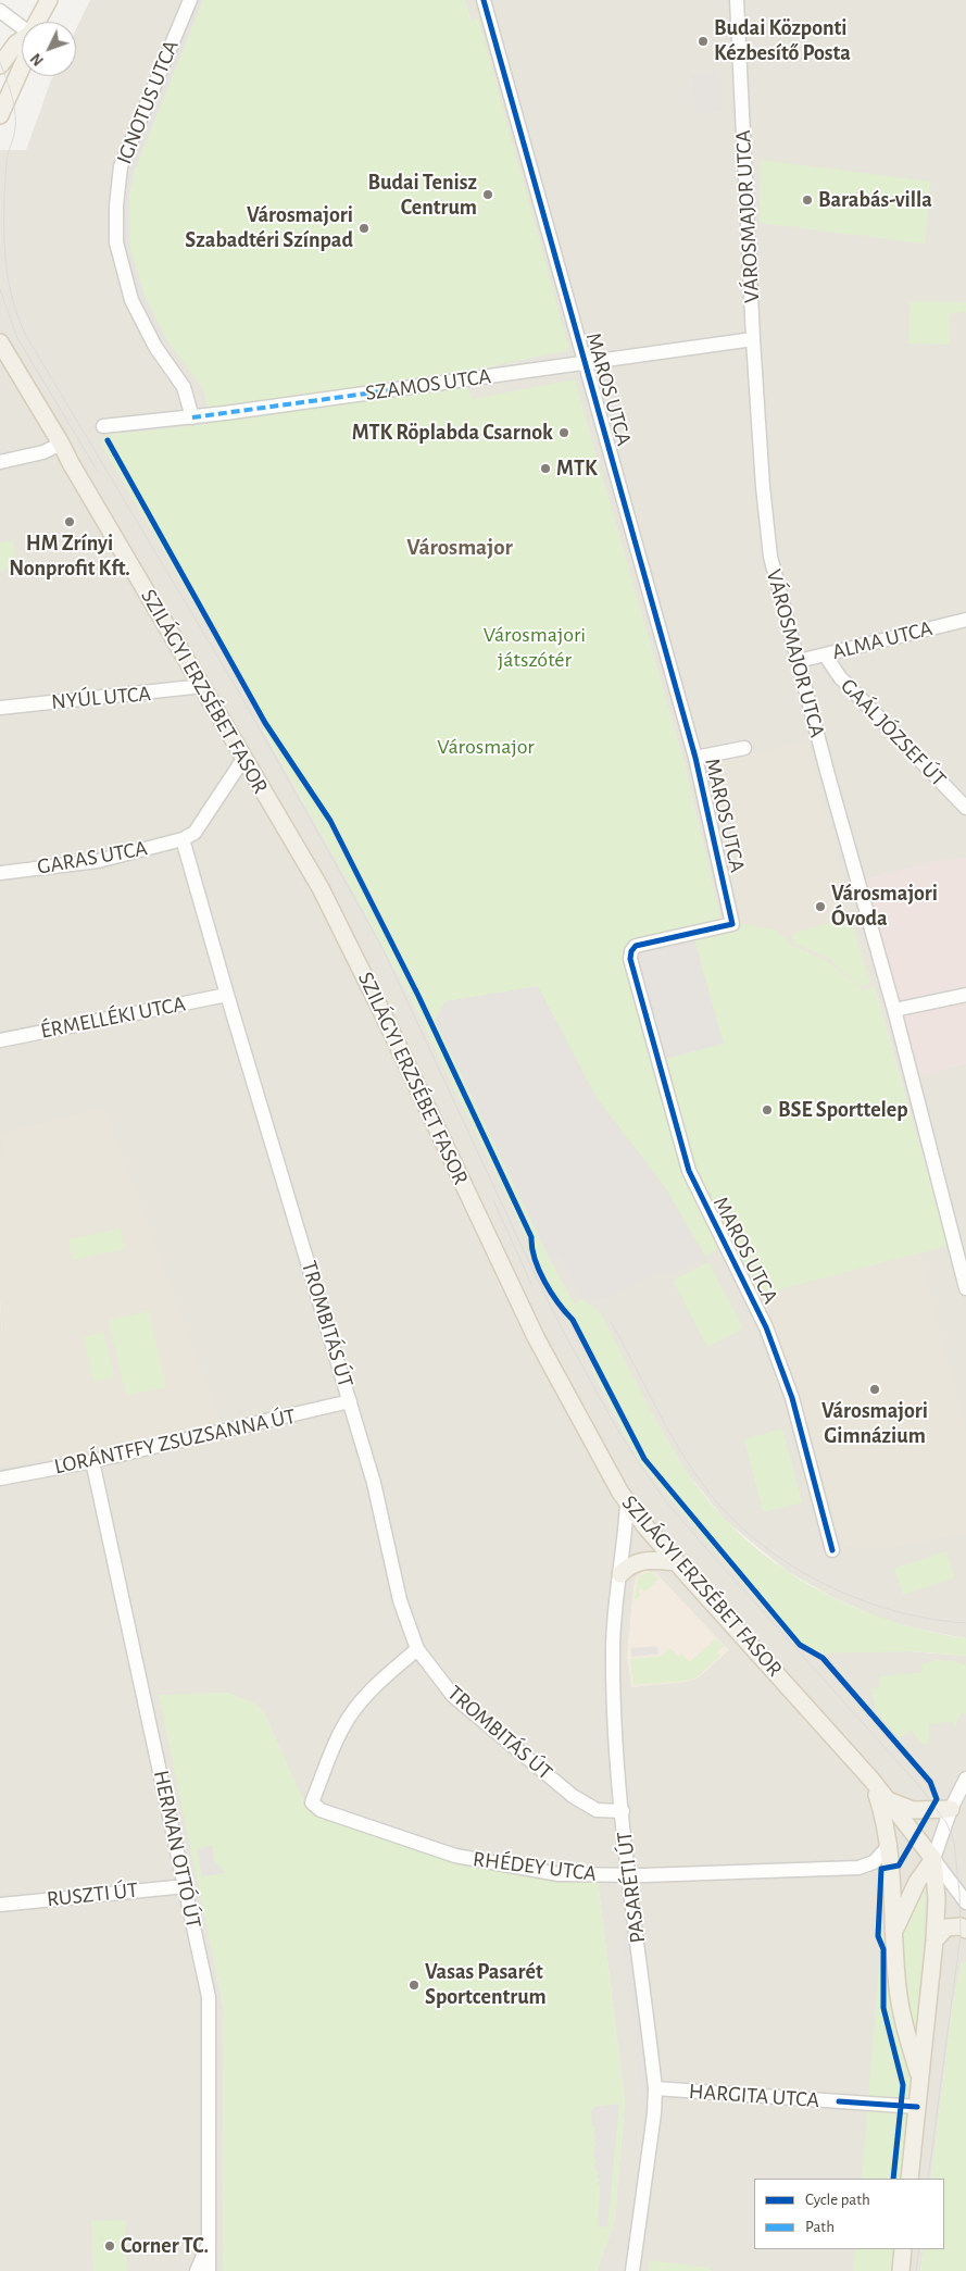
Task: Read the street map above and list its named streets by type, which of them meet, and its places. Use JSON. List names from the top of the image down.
{
  "streets": {
    "main road": ["SZILÁGYI ERZSÉBET FASOR"],
    "street": [
      "IGNOTUS UTCA",
      "VÁROSMAJOR UTCA",
      "SZAMOS UTCA",
      "MAROS UTCA",
      "ALMA UTCA",
      "NYÚL UTCA",
      "GAÁL JÓZSEF ÚT",
      "GARAS UTCA",
      "ÉRMELLÉKI UTCA",
      "TROMBITÁS ÚT",
      "LORÁNTFFY ZSUZSANNA ÚT",
      "HERMAN OTTÓ ÚT",
      "RHÉDEY UTCA",
      "PASARÉTI ÚT",
      "RUSZTI ÚT",
      "HARGITA UTCA"
    ]
  },
  "crossings": [
    ["IGNOTUS UTCA", "SZAMOS UTCA"],
    ["VÁROSMAJOR UTCA", "SZAMOS UTCA"],
    ["VÁROSMAJOR UTCA", "ALMA UTCA"],
    ["SZAMOS UTCA", "MAROS UTCA"],
    ["ALMA UTCA", "GAÁL JÓZSEF ÚT"],
    ["SZILÁGYI ERZSÉBET FASOR", "NYÚL UTCA"],
    ["SZILÁGYI ERZSÉBET FASOR", "RHÉDEY UTCA"],
    ["SZILÁGYI ERZSÉBET FASOR", "PASARÉTI ÚT"],
    ["SZILÁGYI ERZSÉBET FASOR", "HARGITA UTCA"],
    ["GARAS UTCA", "TROMBITÁS ÚT"],
    ["ÉRMELLÉKI UTCA", "TROMBITÁS ÚT"],
    ["TROMBITÁS ÚT", "LORÁNTFFY ZSUZSANNA ÚT"],
    ["TROMBITÁS ÚT", "RHÉDEY UTCA"],
    ["TROMBITÁS ÚT", "PASARÉTI ÚT"],
    ["LORÁNTFFY ZSUZSANNA ÚT", "HERMAN OTTÓ ÚT"],
    ["HERMAN OTTÓ ÚT", "RUSZTI ÚT"],
    ["RHÉDEY UTCA", "PASARÉTI ÚT"],
    ["PASARÉTI ÚT", "HARGITA UTCA"]
  ],
  "districts": ["Városmajor"],
  "parks": ["Városmajori játszótér", "Városmajor"],
  "places": [
    "Budai Központi Kézbesítő Posta",
    "Budai Tenisz Centrum",
    "Barabás-villa",
    "Városmajori Szabadtéri Színpad",
    "MTK Röplabda Csarnok",
    "MTK",
    "HM Zrínyi Nonprofit Kft.",
    "Városmajori Óvoda",
    "BSE Sporttelep",
    "Városmajori Gimnázium",
    "Vasas Pasarét Sportcentrum",
    "Corner TC."
  ],
  "legend": ["Cycle path", "Path"],
  "north": "bottom left"
}
